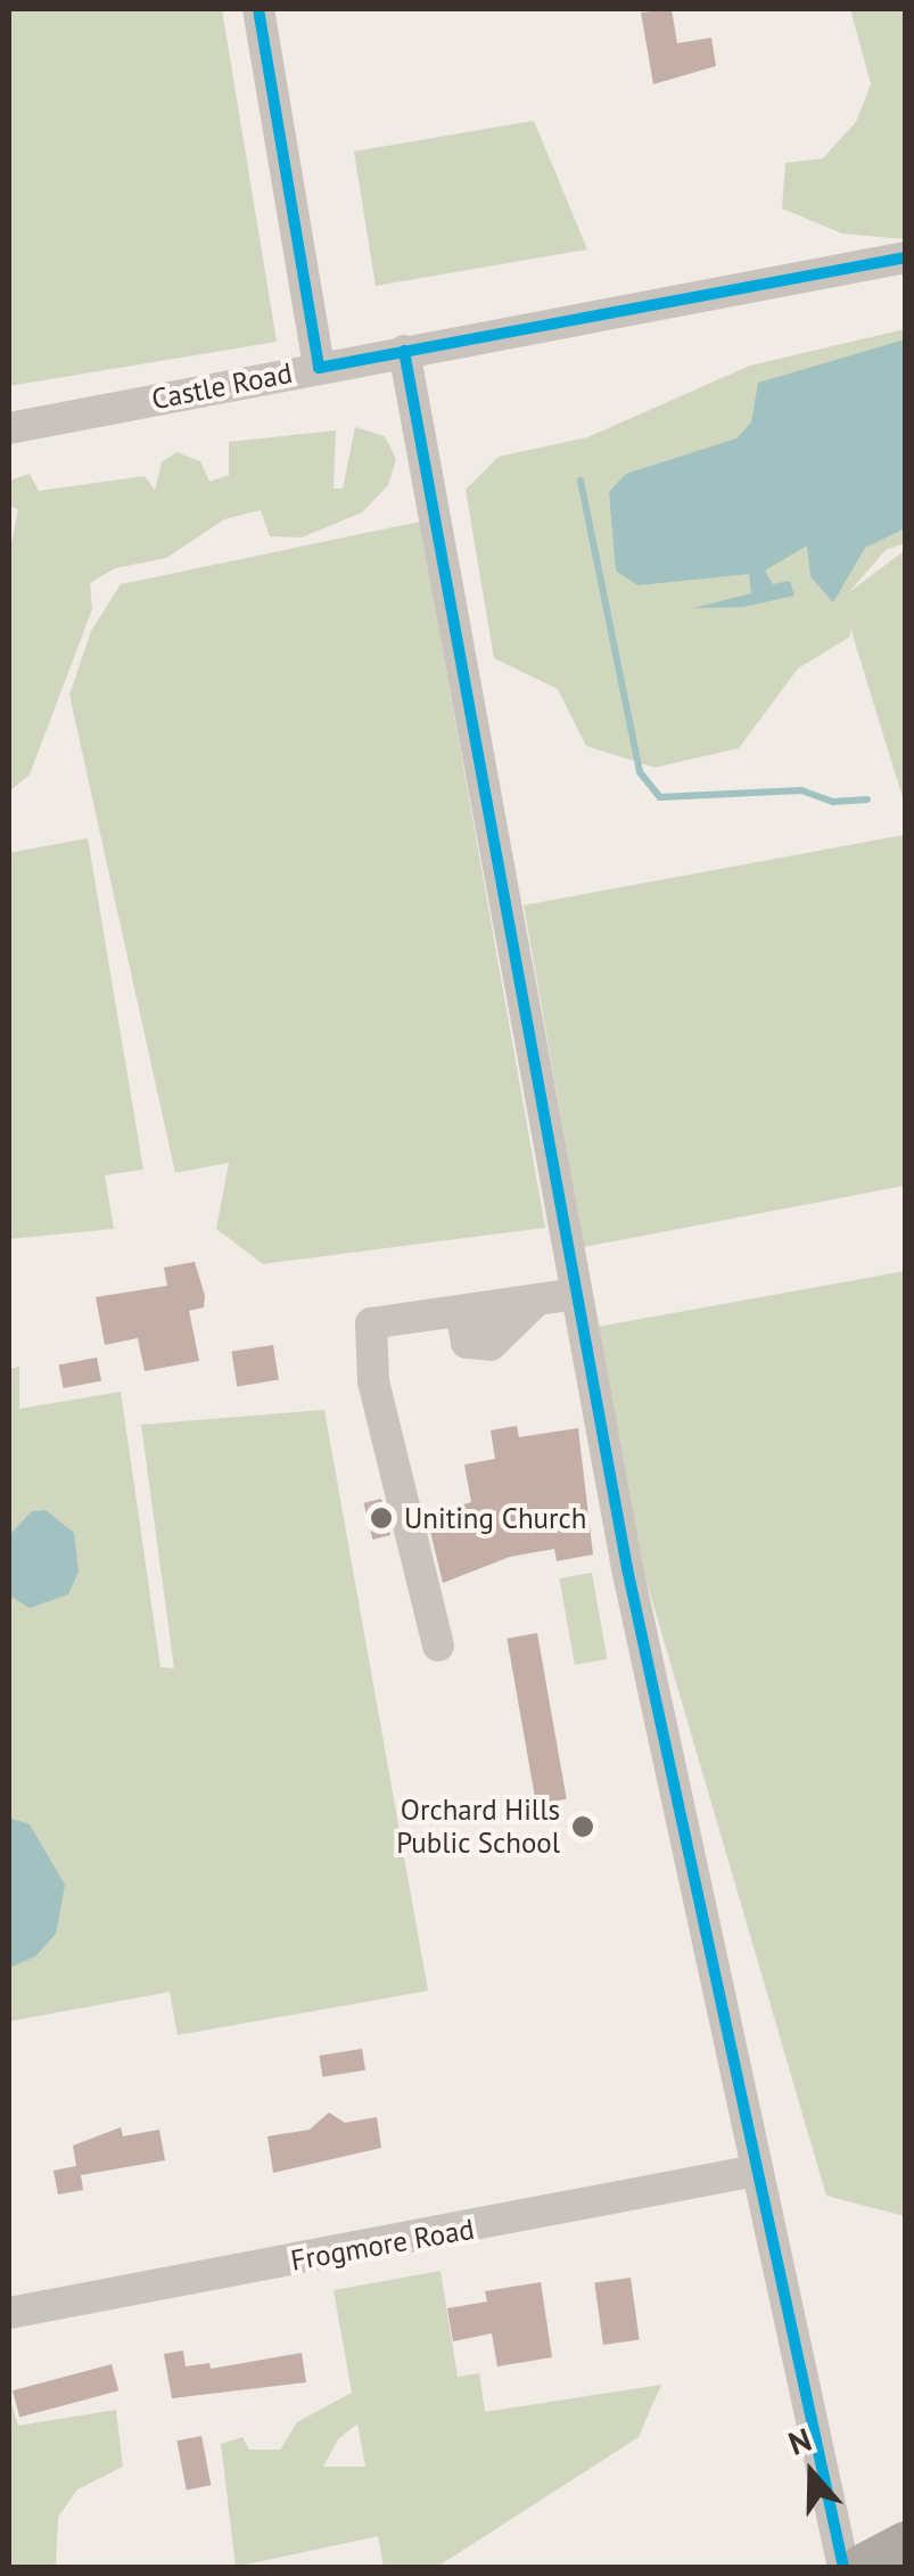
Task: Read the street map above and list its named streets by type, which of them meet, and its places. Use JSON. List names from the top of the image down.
{
  "streets": {
    "street": ["Castle Road", "Frogmore Road"]
  },
  "places": ["Uniting Church", "Orchard Hills Public School"],
  "north": "top"
}
